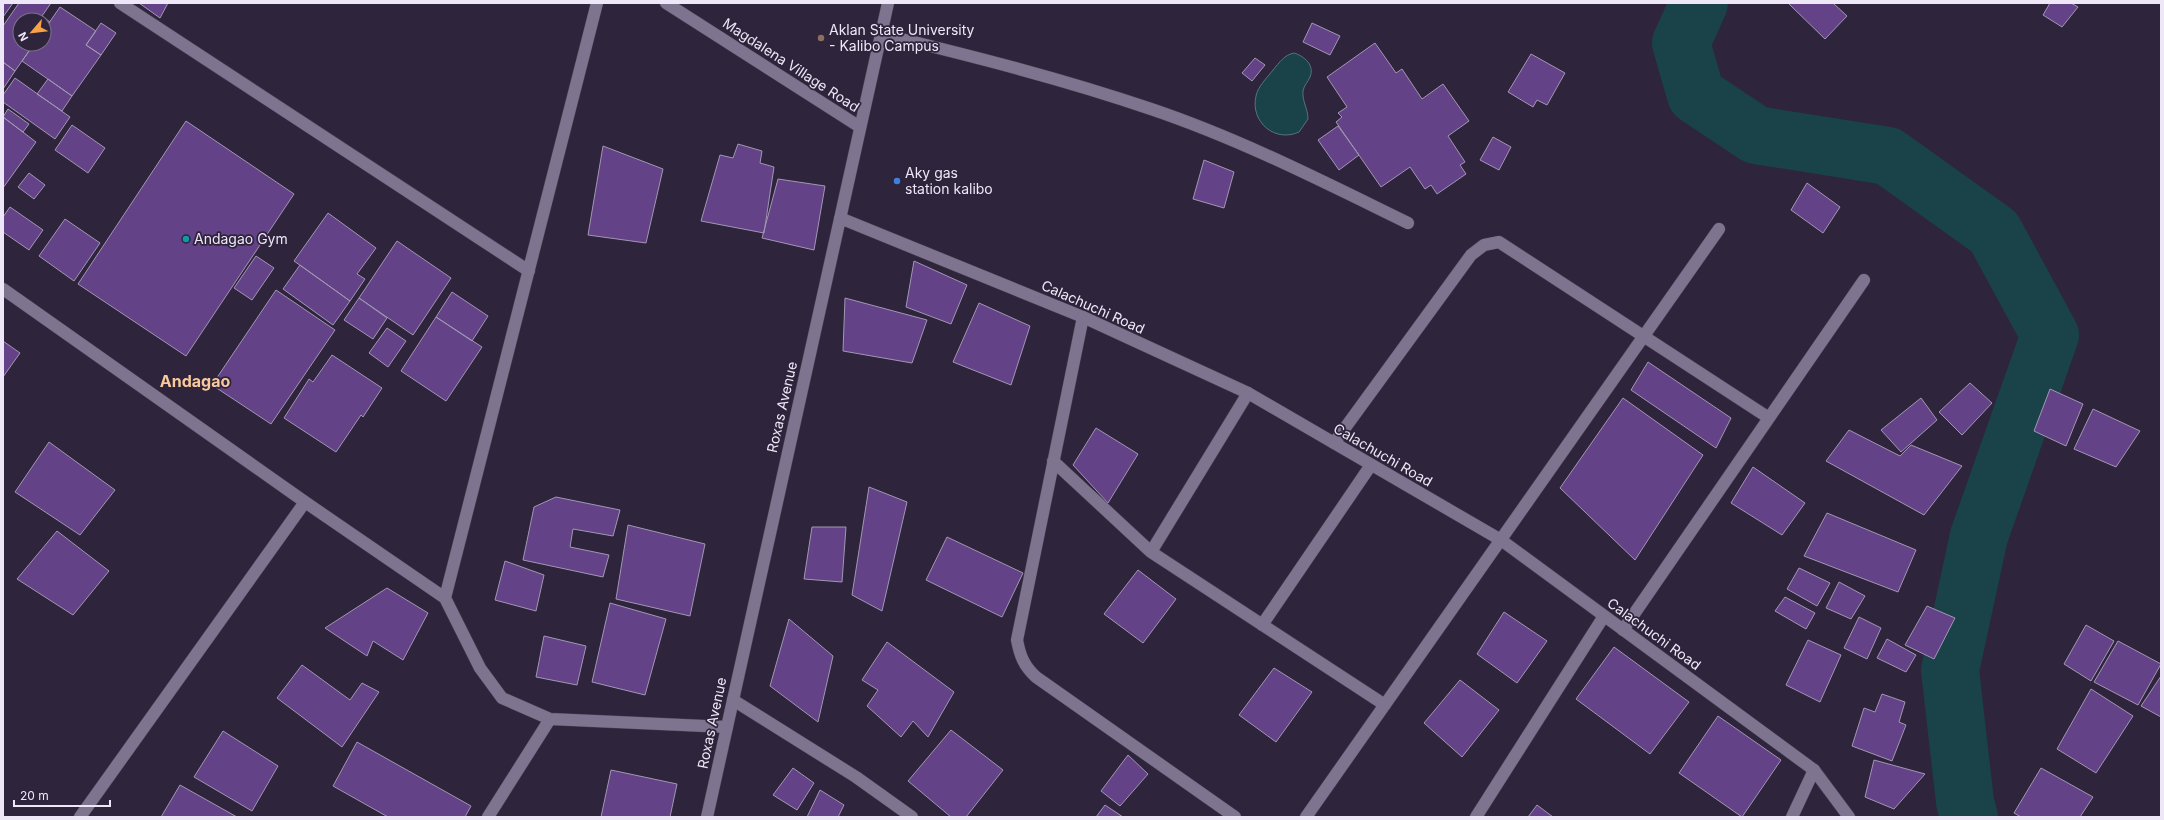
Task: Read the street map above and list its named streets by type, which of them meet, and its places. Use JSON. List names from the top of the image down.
{
  "streets": {
    "street": ["Magdalena Village Road", "Calachuchi Road", "Roxas Avenue"]
  },
  "crossings": [
    ["Magdalena Village Road", "Roxas Avenue"],
    ["Calachuchi Road", "Roxas Avenue"]
  ],
  "districts": ["Andagao"],
  "places": ["Aklan State University - Kalibo Campus", "Aky gas station kalibo", "Andagao Gym"],
  "scale_bar": "20 m",
  "north": "bottom left"
}
